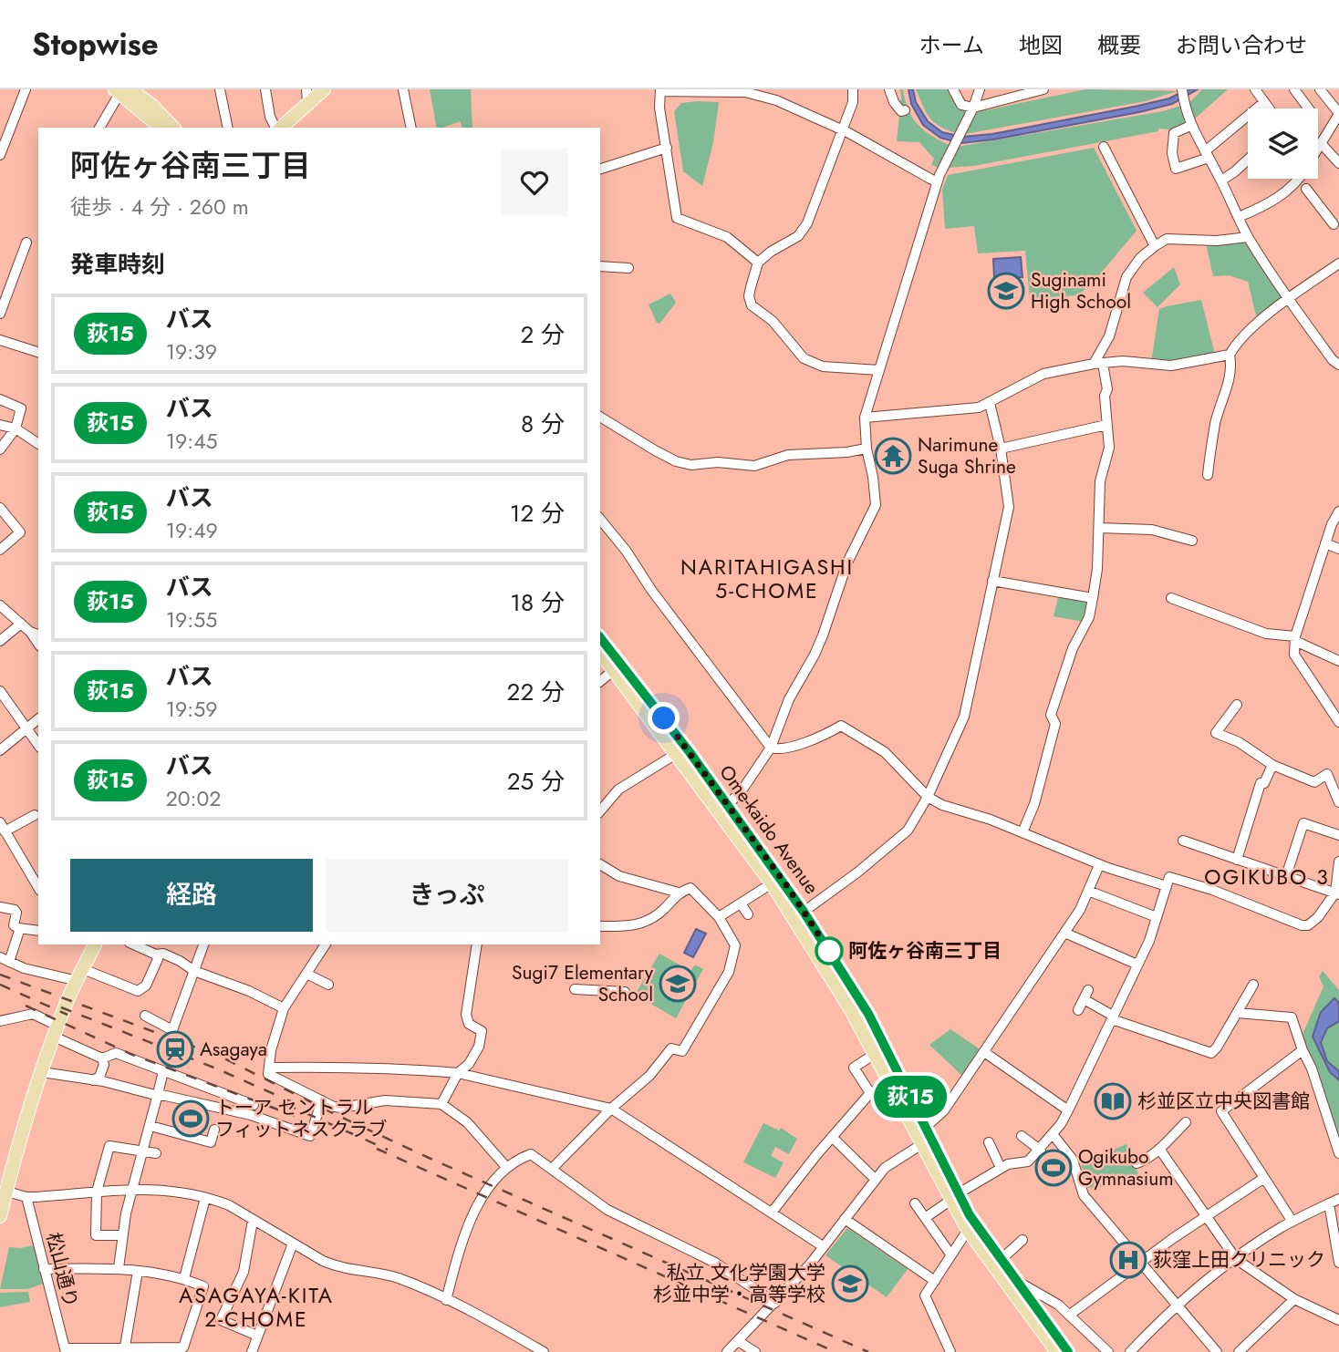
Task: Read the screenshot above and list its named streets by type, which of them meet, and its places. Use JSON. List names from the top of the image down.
{
  "streets": {
    "main road": ["Ome-kaido Avenue"],
    "street": ["松山通り"]
  },
  "districts": ["NARITAHIGASHI 5-CHOME", "OGIKUBO 3", "ASAGAYA-KITA 2-CHOME"],
  "places": {
    "school or university": ["Suginami High School", "Sugi7 Elementary School", "私立 文化学園大学 杉並中学・高等学校"],
    "temple": ["Narimune Suga Shrine"],
    "other": ["阿佐ヶ谷南三丁目"],
    "station": ["Asagaya"],
    "library": ["杉並区立中央図書館"],
    "sports": ["トーア セントラル フィットネスクラブ", "Ogikubo Gymnasium"],
    "hospital": ["荻窪上田クリニック"]
  },
  "lines": ["bus line 荻15"],
  "page": {
    "header": "Stopwise",
    "nav": [
      "ホーム",
      "地図",
      "概要",
      "お問い合わせ"
    ],
    "on_map": "荻15",
    "heading": [
      ["阿佐ヶ谷南三丁目", "徒歩 · 4 分 · 260 m"],
      "発車時刻"
    ],
    "list": [
      {
        "mark": "荻15",
        "name": "バス",
        "note": "19:39",
        "value": "2 分"
      },
      {
        "mark": "荻15",
        "name": "バス",
        "note": "19:45",
        "value": "8 分"
      },
      {
        "mark": "荻15",
        "name": "バス",
        "note": "19:49",
        "value": "12 分"
      },
      {
        "mark": "荻15",
        "name": "バス",
        "note": "19:55",
        "value": "18 分"
      },
      {
        "mark": "荻15",
        "name": "バス",
        "note": "19:59",
        "value": "22 分"
      },
      {
        "mark": "荻15",
        "name": "バス",
        "note": "20:02",
        "value": "25 分"
      }
    ],
    "buttons": ["経路", "きっぷ"]
  }
}
